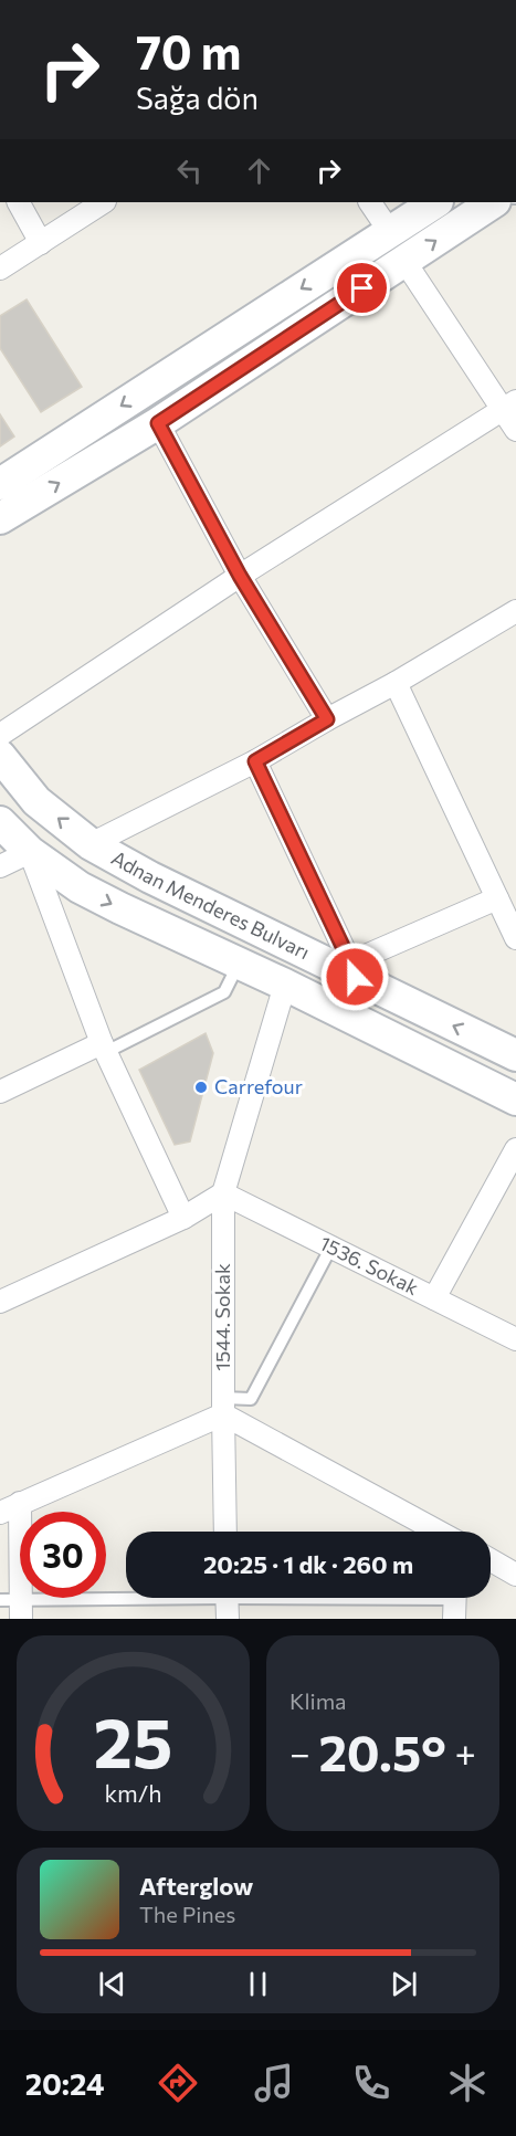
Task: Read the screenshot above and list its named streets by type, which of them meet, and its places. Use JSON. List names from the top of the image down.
{
  "streets": {
    "main road": ["Adnan Menderes Bulvarı"],
    "street": ["1536. Sokak", "1544. Sokak"]
  },
  "crossings": [
    ["Adnan Menderes Bulvarı", "1544. Sokak"],
    ["1536. Sokak", "1544. Sokak"]
  ],
  "places": ["Carrefour"],
  "page": {
    "turn": ["70 m", "Sağa dön"],
    "limit": "30",
    "trip": "20:25 · 1 dk · 260 m",
    "tile": "Klima",
    "heat": ["−", "20.5°", "+"],
    "song": ["Afterglow", "The Pines"],
    "tabs": "20:24",
    "gauge": ["25", "km/h"]
  }
}
